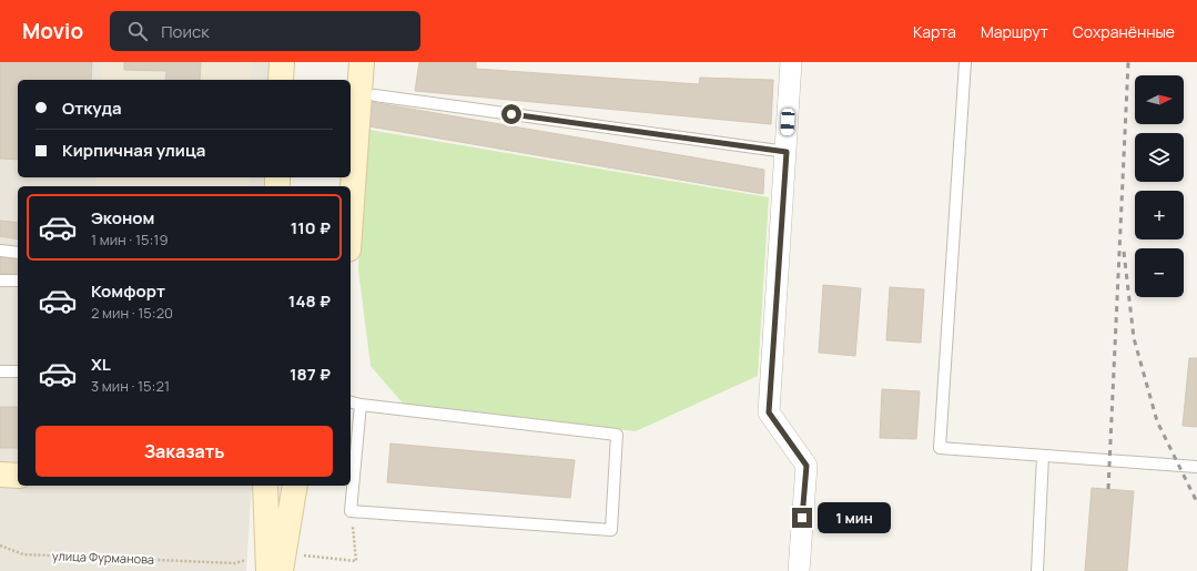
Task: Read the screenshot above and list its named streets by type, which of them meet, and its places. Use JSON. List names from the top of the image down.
{
  "streets": {
    "path": ["улица Фурманова"]
  },
  "north": "right",
  "page": {
    "header": "Movio",
    "search": "Поиск",
    "nav": ["Карта", "Маршрут", "Сохранённые"],
    "map_buttons": ["+", "−"],
    "banner": ["Откуда", "Кирпичная улица"],
    "list": [
      {
        "name": "Эконом",
        "note": "1 мин · 15:19",
        "value": "110 ₽"
      },
      {
        "name": "Комфорт",
        "note": "2 мин · 15:20",
        "value": "148 ₽"
      },
      {
        "name": "XL",
        "note": "3 мин · 15:21",
        "value": "187 ₽"
      }
    ],
    "buttons": "Заказать",
    "bubble": "1 мин"
  }
}
